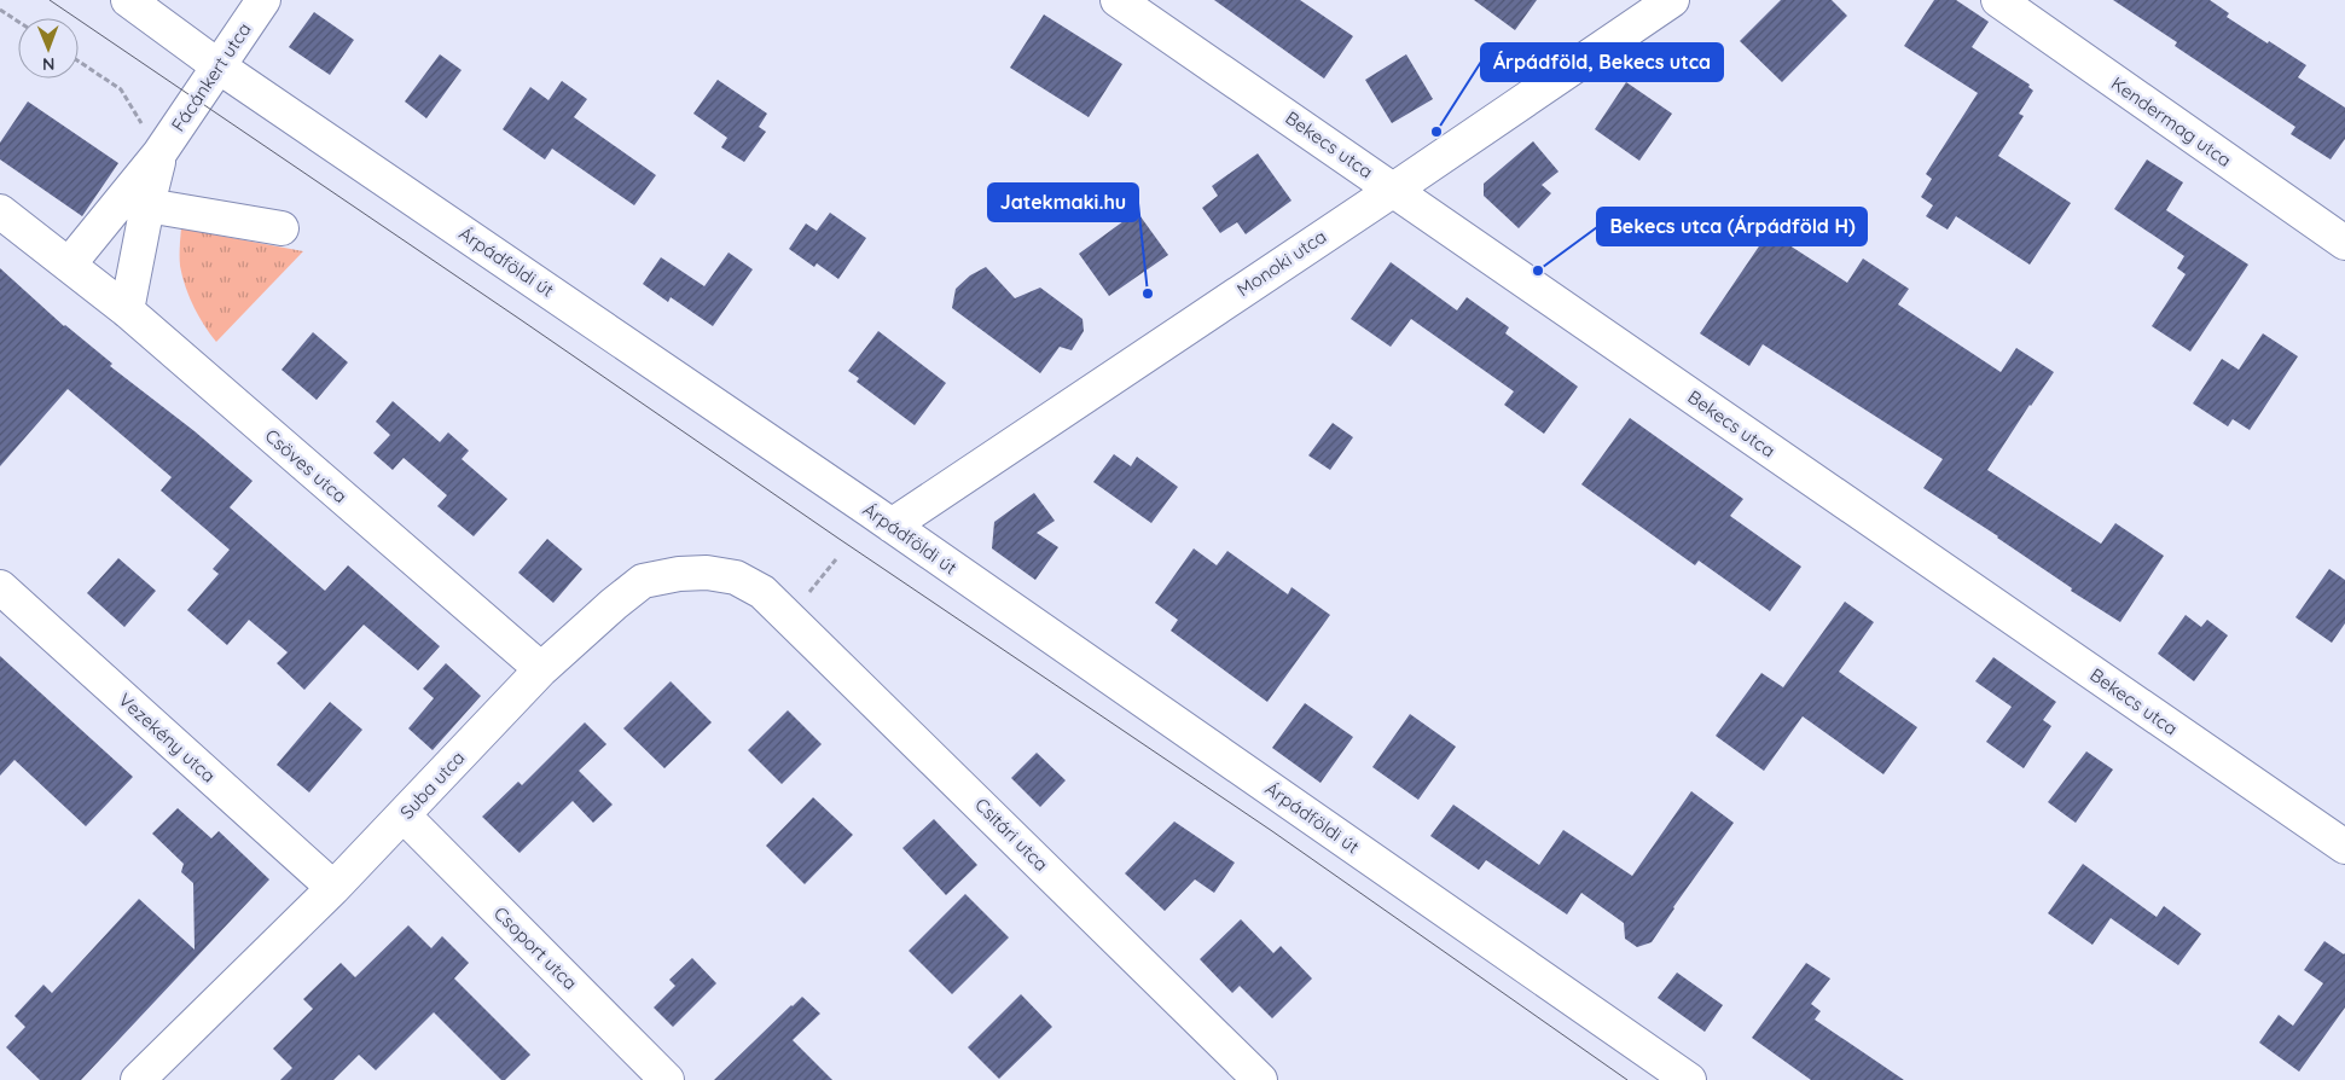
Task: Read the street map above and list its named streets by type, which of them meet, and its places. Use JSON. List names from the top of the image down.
{
  "streets": {
    "street": [
      "Fácánkert utca",
      "Kendermag utca",
      "Bekecs utca",
      "Árpádföldi út",
      "Monoki utca",
      "Csöves utca",
      "Vezekény utca",
      "Suba utca",
      "Csitári utca",
      "Csoport utca"
    ]
  },
  "crossings": [
    ["Fácánkert utca", "Árpádföldi út"],
    ["Fácánkert utca", "Csöves utca"],
    ["Bekecs utca", "Monoki utca"],
    ["Árpádföldi út", "Monoki utca"],
    ["Csöves utca", "Suba utca"],
    ["Vezekény utca", "Suba utca"],
    ["Suba utca", "Csitári utca"],
    ["Suba utca", "Csoport utca"]
  ],
  "places": ["Árpádföld, Bekecs utca", "Bekecs utca (Árpádföld H)", "Jatekmaki.hu"],
  "north": "bottom"
}
